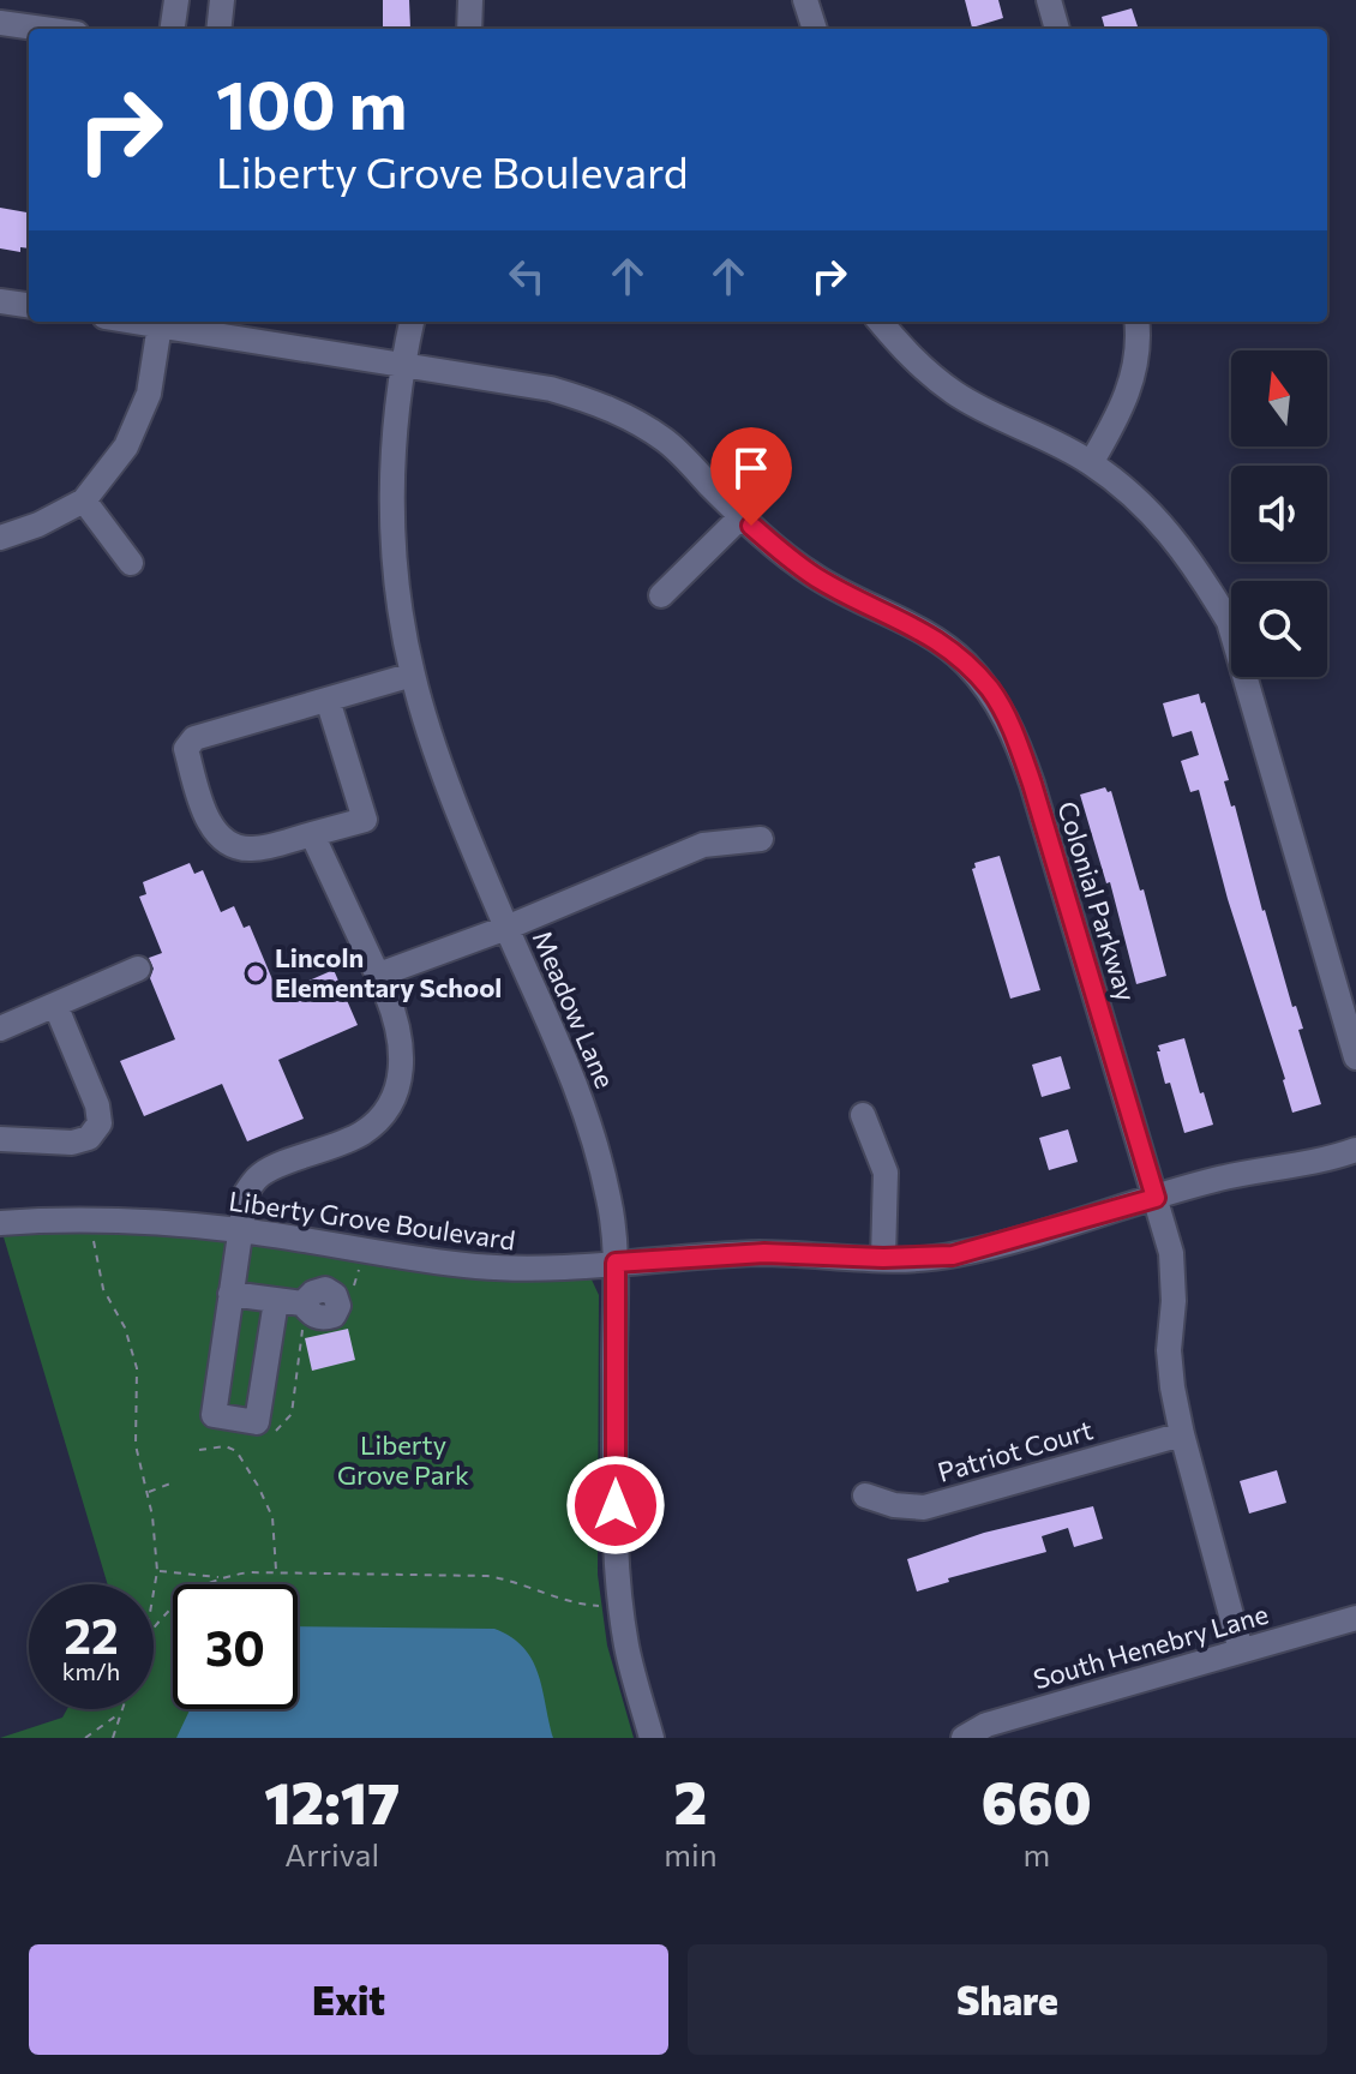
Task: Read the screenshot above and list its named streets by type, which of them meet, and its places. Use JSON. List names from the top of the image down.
{
  "streets": {
    "street": [
      "Colonial Parkway",
      "Meadow Lane",
      "Liberty Grove Boulevard",
      "Patriot Court",
      "South Henebry Lane"
    ]
  },
  "crossings": [
    ["Colonial Parkway", "Meadow Lane"],
    ["Colonial Parkway", "Liberty Grove Boulevard"],
    ["Colonial Parkway", "Patriot Court"],
    ["Colonial Parkway", "South Henebry Lane"],
    ["Meadow Lane", "Liberty Grove Boulevard"]
  ],
  "parks": ["Liberty Grove Park"],
  "places": ["Lincoln Elementary School"],
  "north": "top",
  "page": {
    "turn": ["100 m", "Liberty Grove Boulevard"],
    "speed": "22 km/h",
    "limit": "30",
    "eta": [
      "12:17",
      "Arrival",
      "2",
      "min",
      "660",
      "m"
    ],
    "buttons": ["Exit", "Share"]
  }
}
